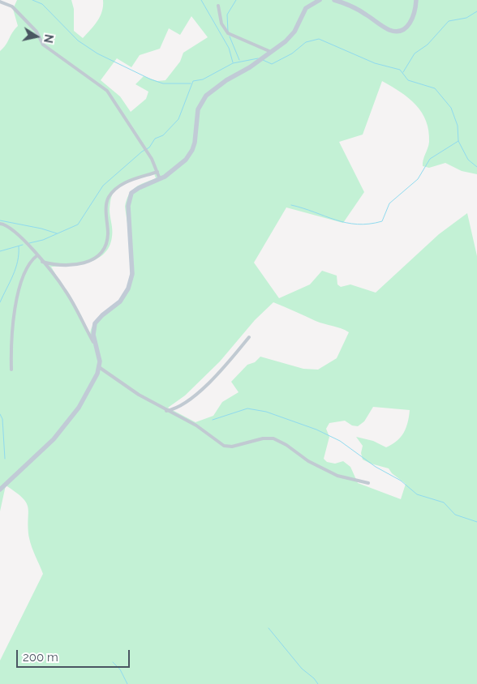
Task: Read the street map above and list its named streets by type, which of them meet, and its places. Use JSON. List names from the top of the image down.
{
  "scale_bar": "200 m",
  "north": "right"
}
